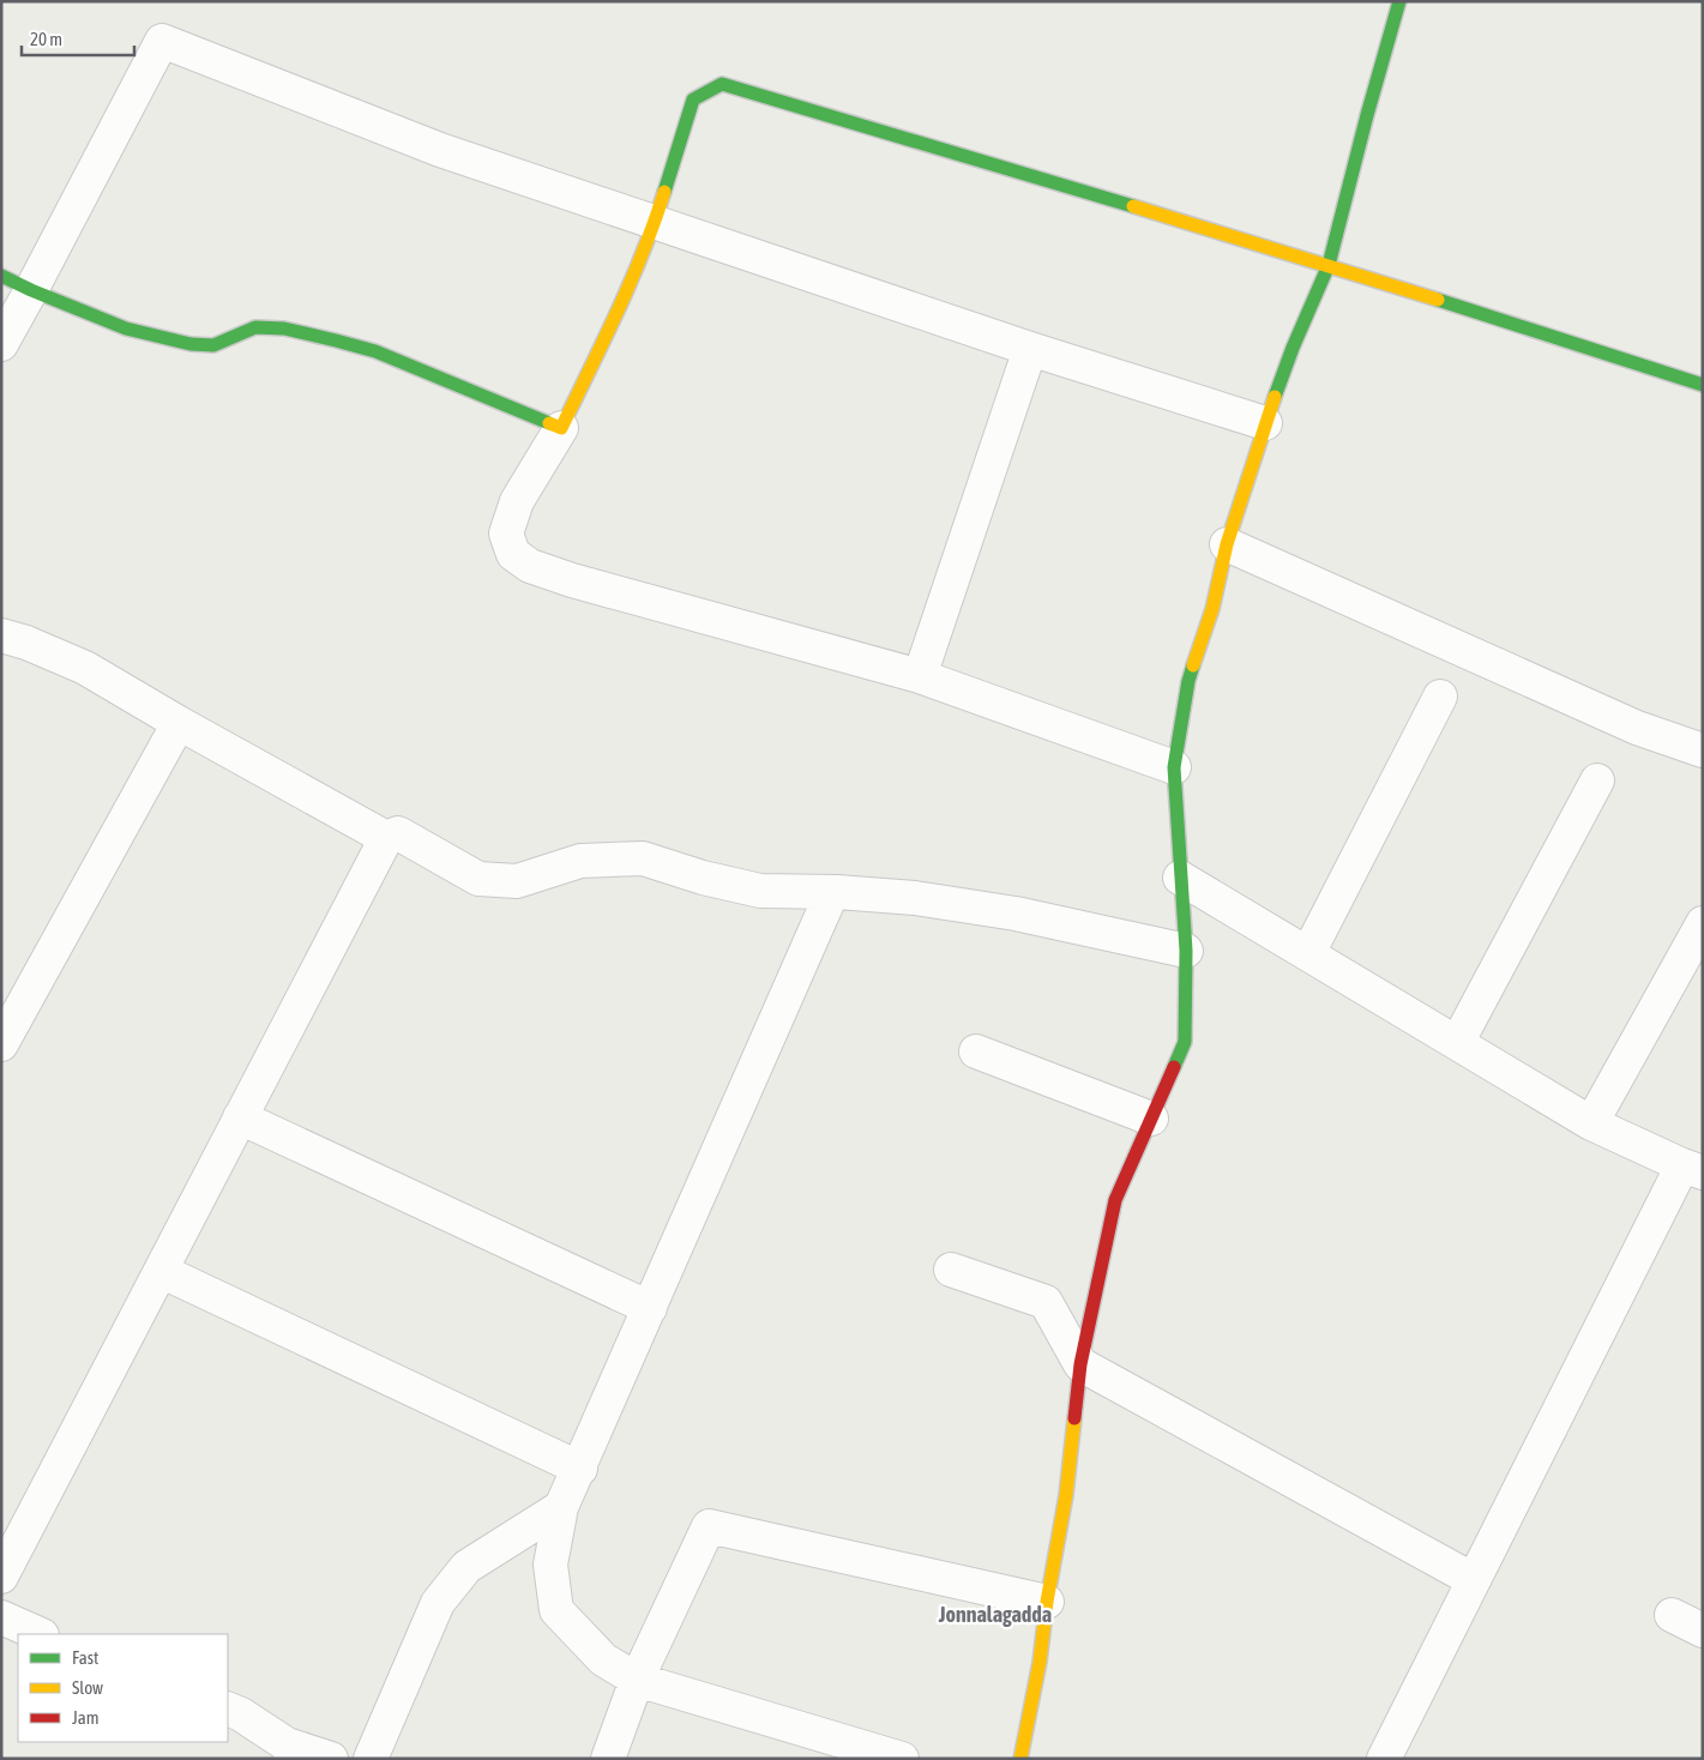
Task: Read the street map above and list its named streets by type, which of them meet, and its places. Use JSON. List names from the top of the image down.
{
  "districts": ["Jonnalagadda"],
  "legend": ["Fast", "Slow", "Jam"],
  "scale_bar": "20 m"
}
